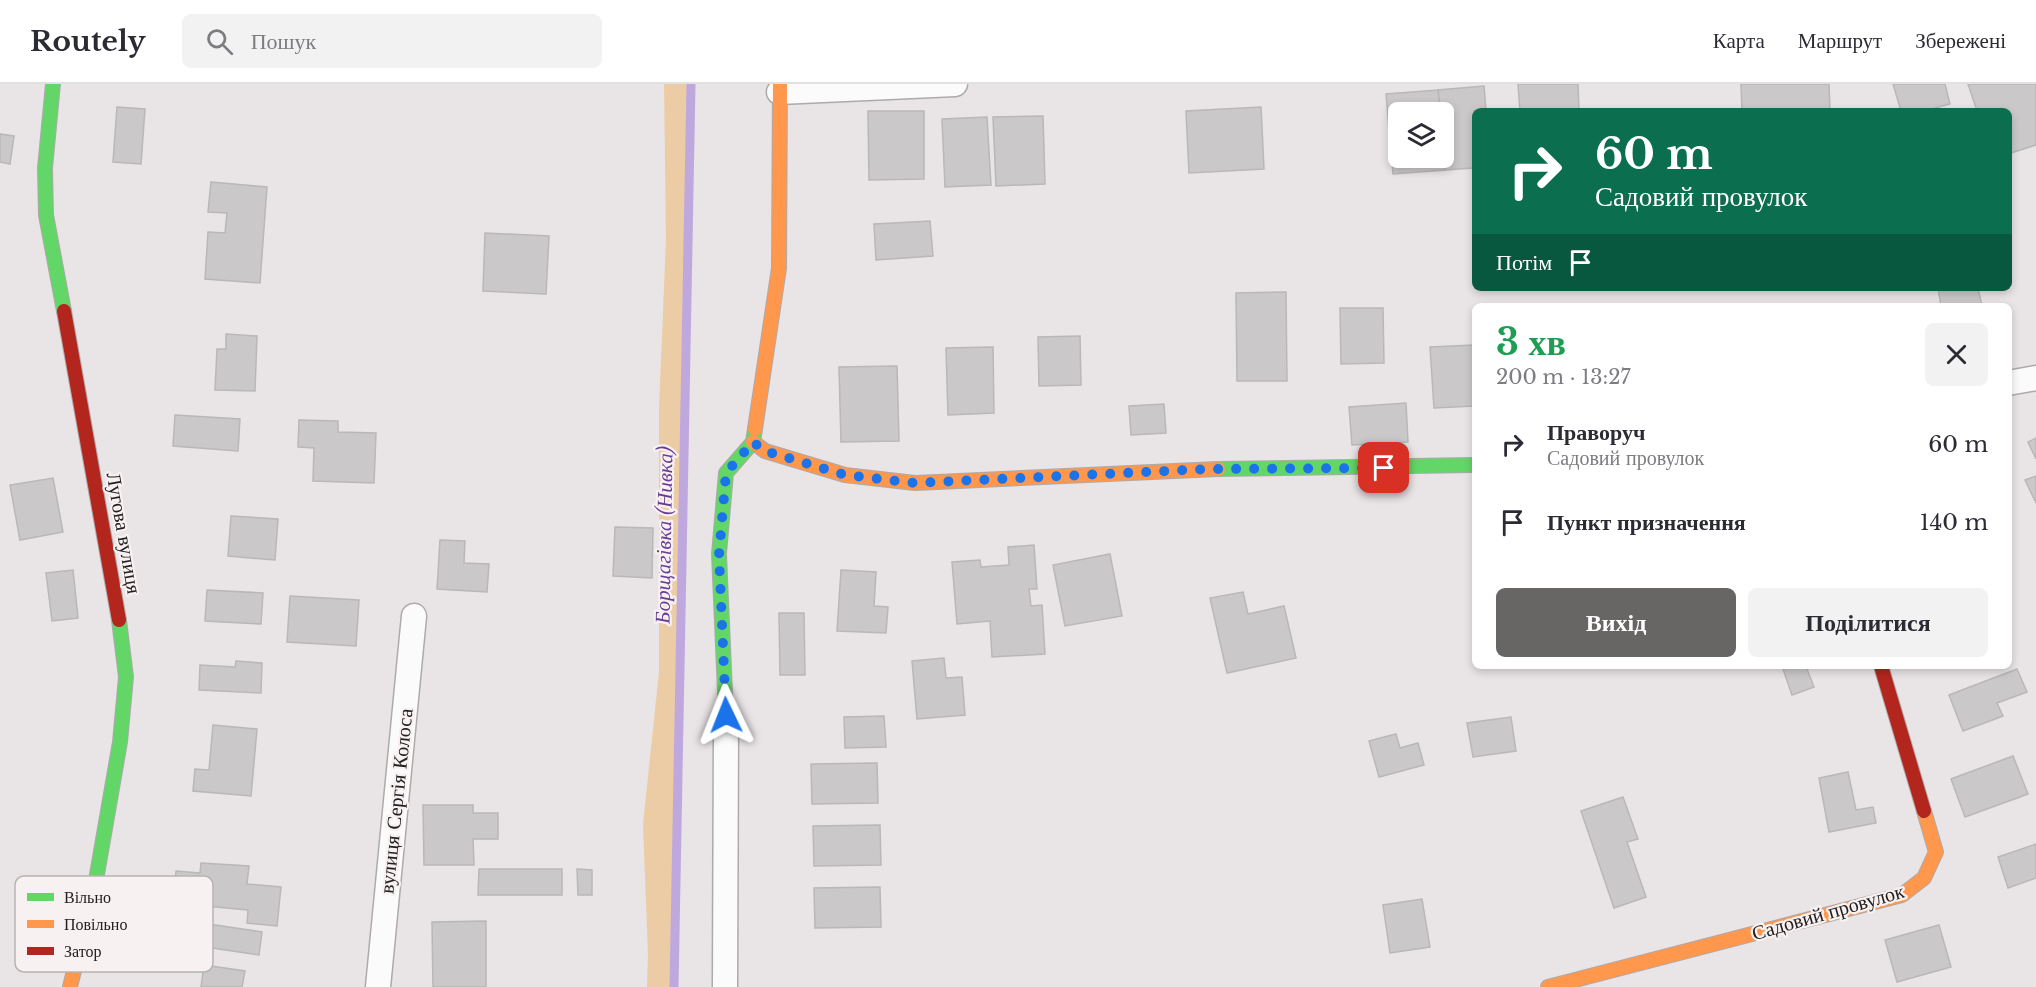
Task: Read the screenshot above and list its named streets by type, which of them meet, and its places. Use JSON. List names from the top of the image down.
{
  "streets": {
    "street": ["Лугова вулиця", "вулиця Сергія Колоса", "Садовий провулок"]
  },
  "water": ["Борщагівка (Нивка)"],
  "legend": ["Вільно", "Повільно", "Затор"],
  "page": {
    "header": "Routely",
    "search": "Пошук",
    "nav": ["Карта", "Маршрут", "Збережені"],
    "turn": ["60 m", "Садовий провулок"],
    "then": "Потім",
    "heading": ["3 хв", "200 m · 13:27"],
    "list": [
      {
        "name": "Праворуч",
        "note": "Садовий провулок",
        "value": "60 m"
      },
      {
        "name": "Пункт призначення",
        "value": "140 m"
      }
    ],
    "buttons": ["Вихід", "Поділитися"]
  }
}
